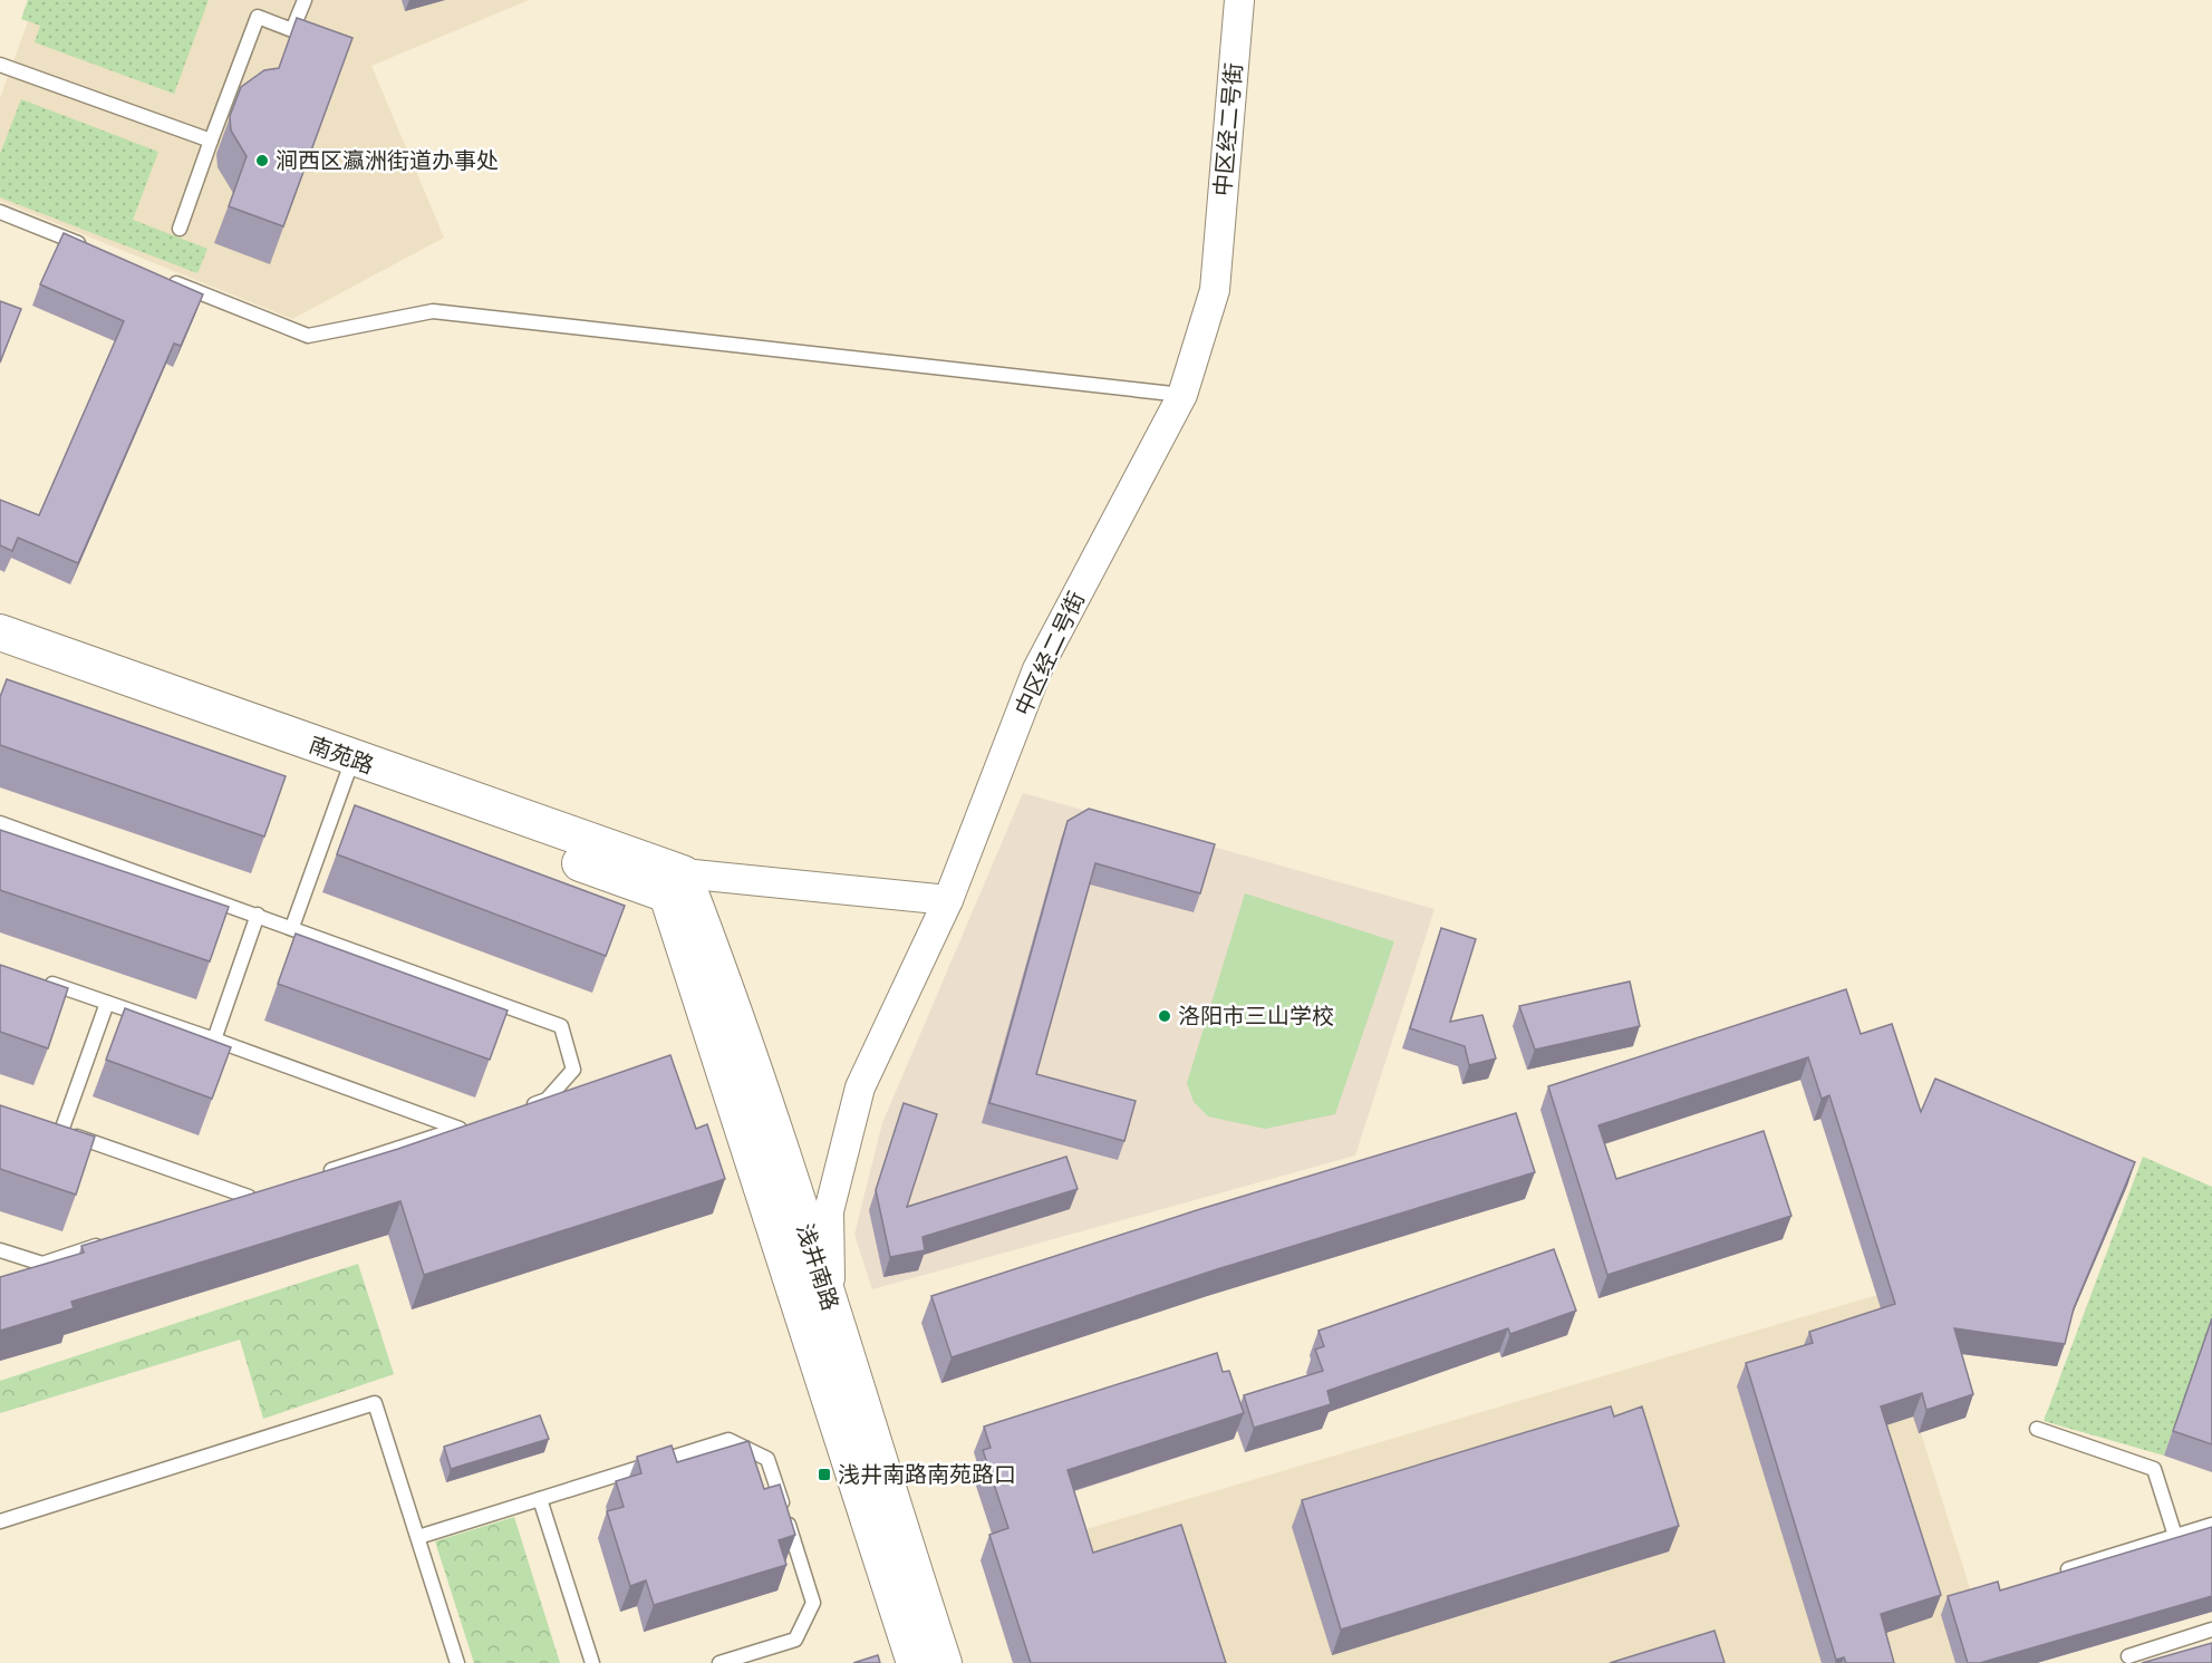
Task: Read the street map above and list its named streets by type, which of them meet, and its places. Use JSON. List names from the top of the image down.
{
  "streets": {
    "street": ["中区经二号街", "南苑路", "浅井南路"]
  },
  "crossings": [
    ["中区经二号街", "浅井南路"],
    ["南苑路", "浅井南路"]
  ],
  "places": {
    "other": ["涧西区瀛洲街道办事处", "洛阳市三山学校"],
    "transit": ["浅井南路南苑路口"]
  }
}
